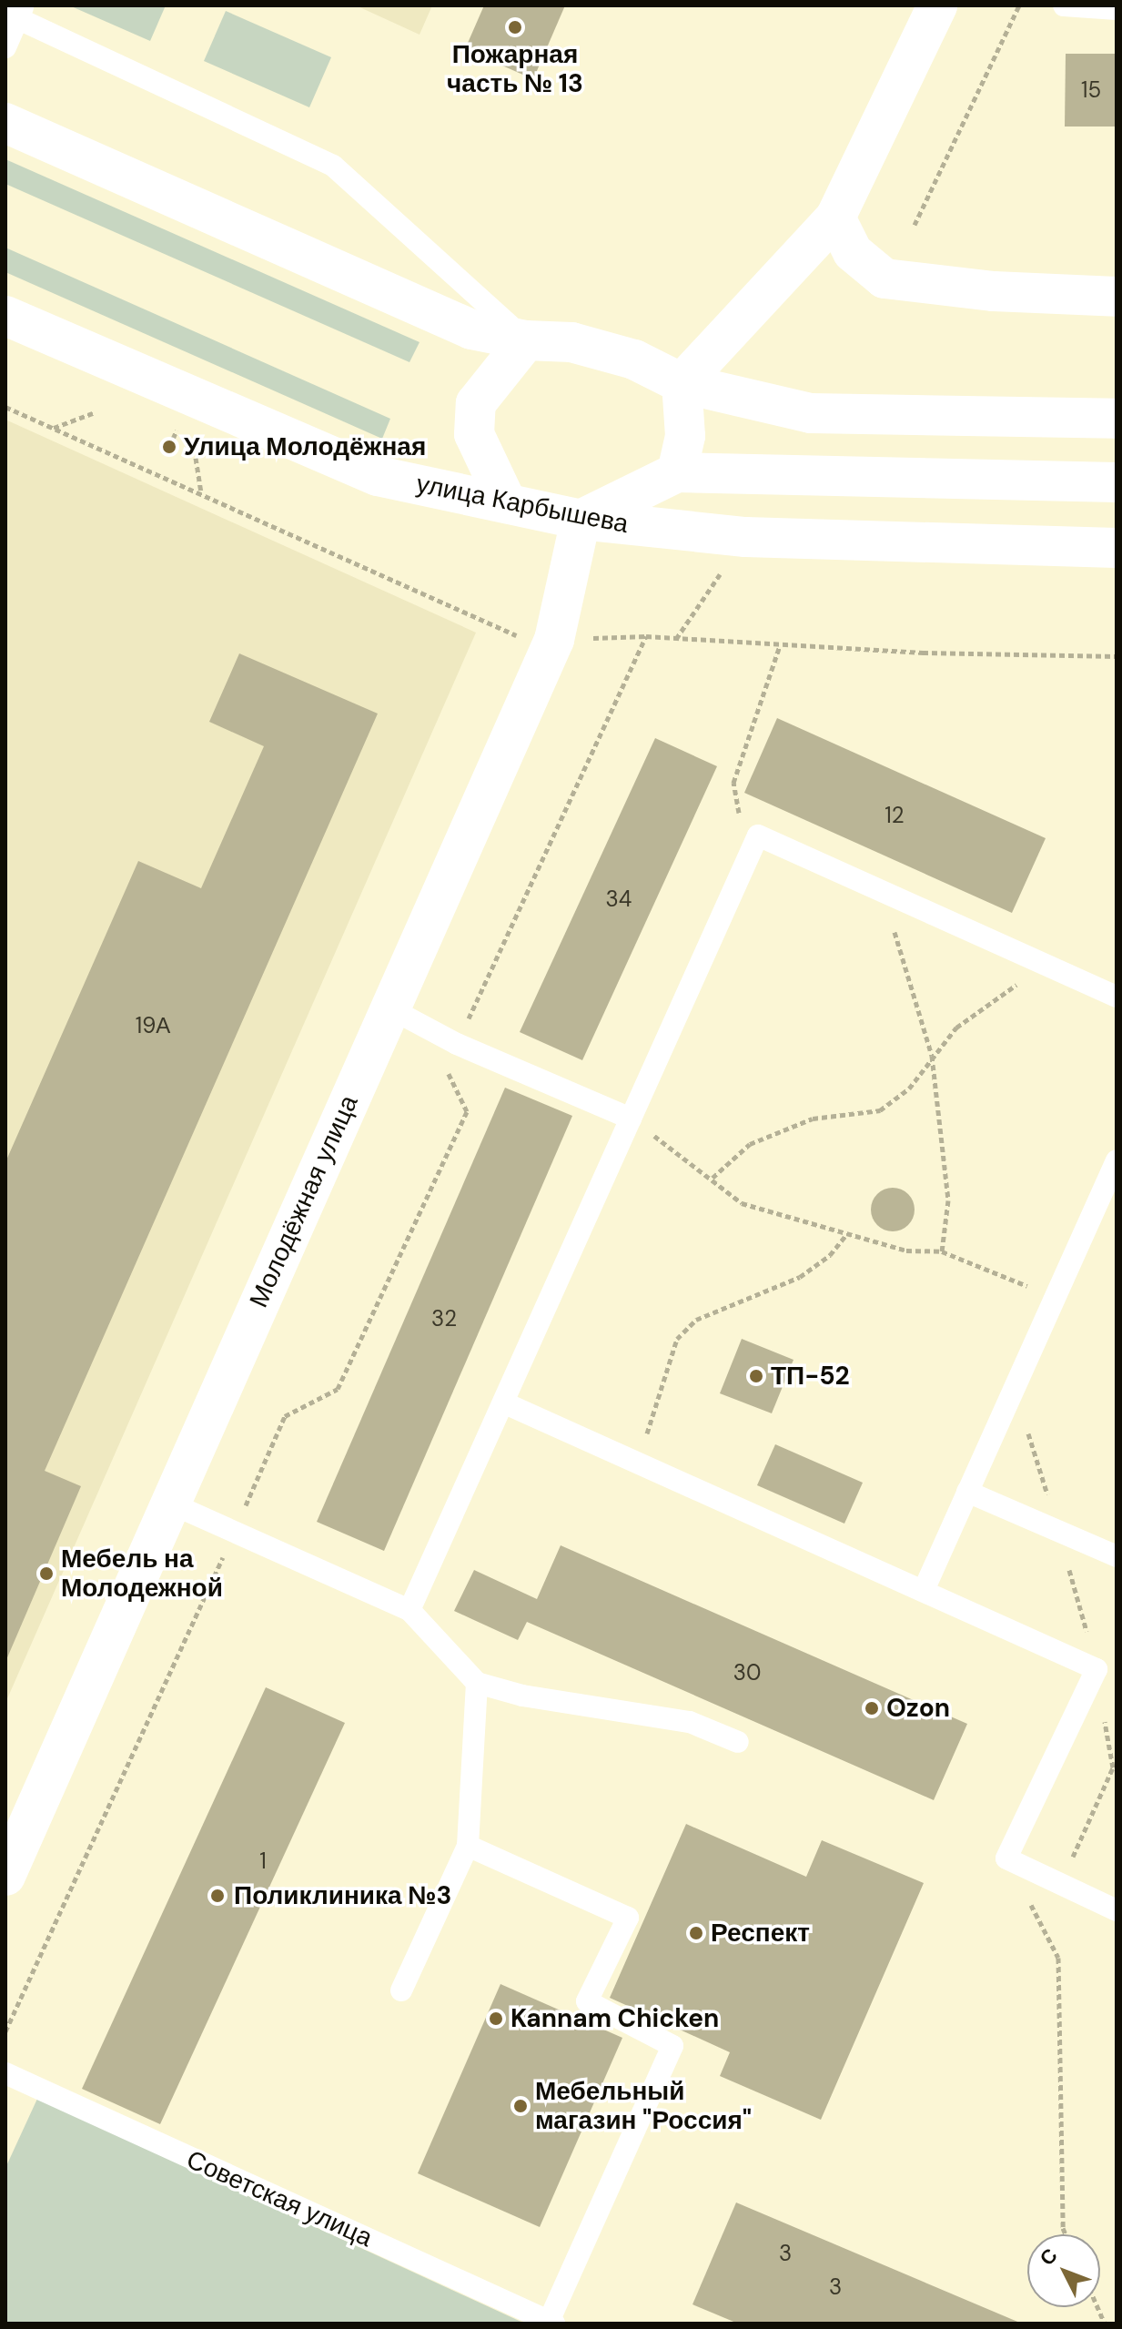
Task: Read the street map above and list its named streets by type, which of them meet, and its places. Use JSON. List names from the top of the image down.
{
  "streets": {
    "street": ["улица Карбышева", "Молодёжная улица"],
    "lane": ["Советская улица"]
  },
  "crossings": [
    ["улица Карбышева", "Молодёжная улица"]
  ],
  "places": [
    "Пожарная часть № 13",
    "Улица Молодёжная",
    "ТП-52",
    "Мебель на Молодежной",
    "Ozon",
    "Поликлиника №3",
    "Респект",
    "Kannam Chicken",
    "Мебельный магазин \"Россия\""
  ],
  "house_numbers": [
    "15",
    "12",
    "34",
    "19А",
    "32",
    "30",
    "1",
    "3",
    "3"
  ],
  "north": "top left"
}
